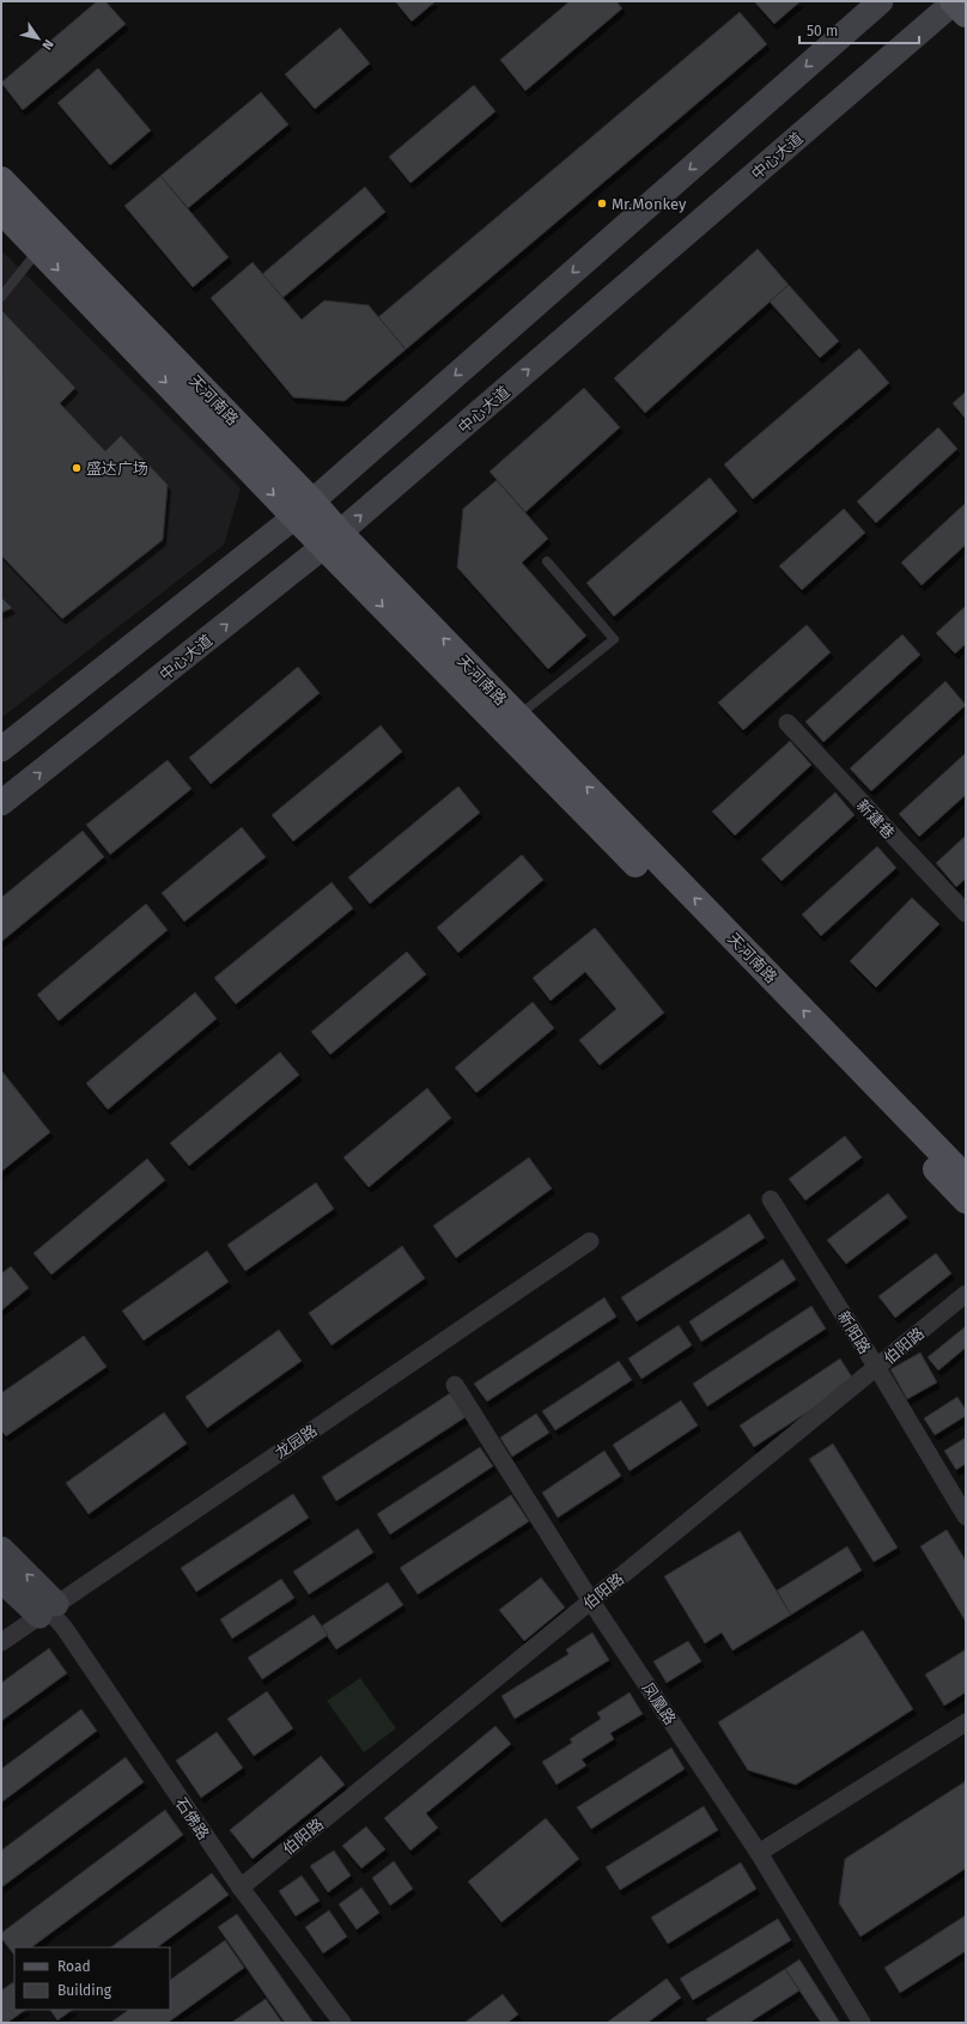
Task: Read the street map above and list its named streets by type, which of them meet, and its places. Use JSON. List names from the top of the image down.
{
  "streets": {
    "main road": ["中心大道", "天河南路", "石佛路"],
    "street": [
      "新建巷",
      "新阳路",
      "伯阳路",
      "龙园路",
      "凤凰路"
    ]
  },
  "crossings": [
    ["中心大道", "天河南路"],
    ["新阳路", "伯阳路"],
    ["伯阳路", "凤凰路"],
    ["伯阳路", "石佛路"],
    ["龙园路", "石佛路"]
  ],
  "places": ["Mr.Monkey", "盛达广场"],
  "legend": ["Road", "Building"],
  "scale_bar": "50 m",
  "north": "bottom right"
}
